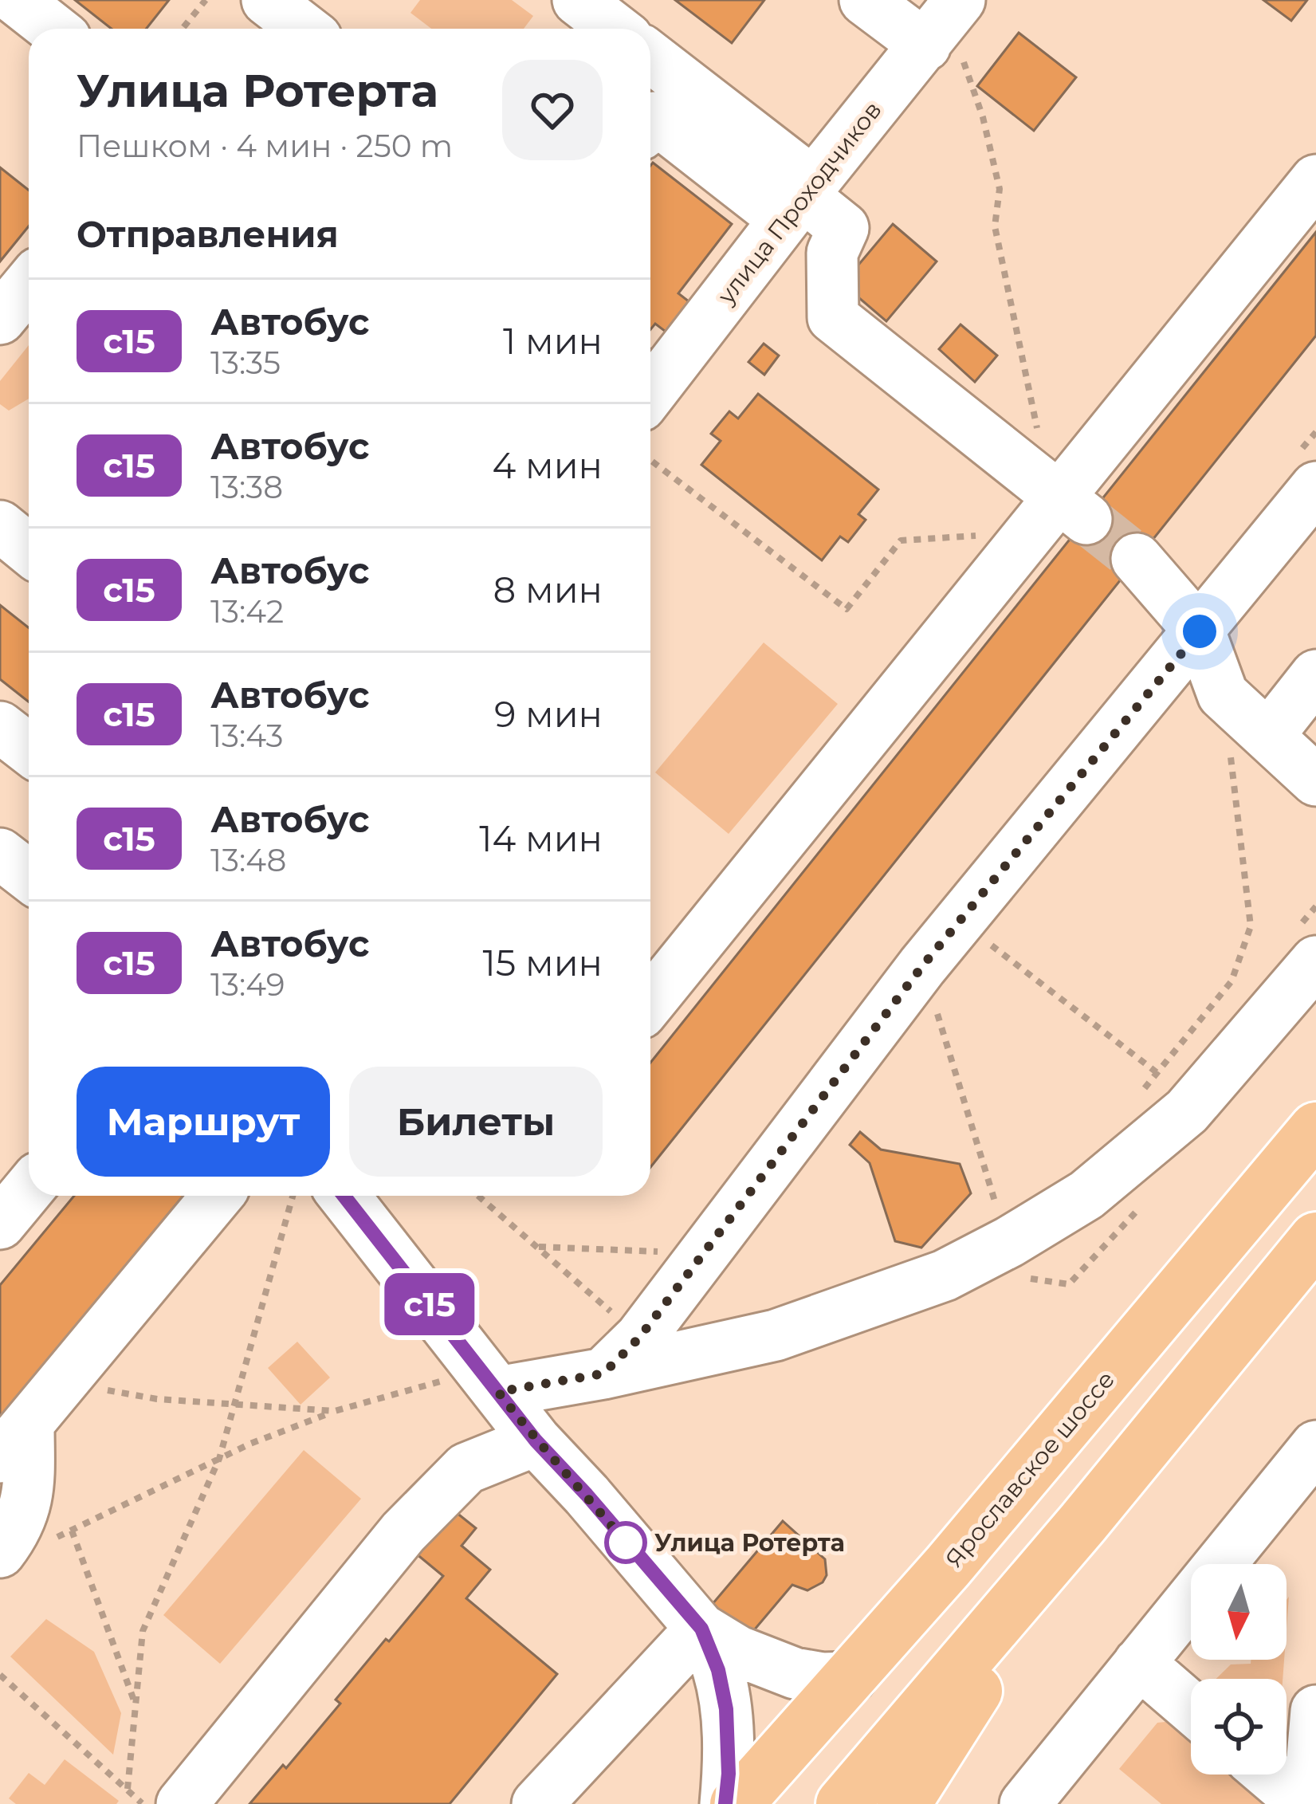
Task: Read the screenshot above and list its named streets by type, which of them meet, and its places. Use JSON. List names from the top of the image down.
{
  "streets": {
    "main road": ["Ярославское шоссе"],
    "street": ["улица Проходчиков"]
  },
  "places": ["Улица Ротерта"],
  "lines": ["bus line с15"],
  "north": "bottom",
  "page": {
    "on_map": "с15",
    "heading": [
      ["Улица Ротерта", "Пешком · 4 мин · 250 m"],
      "Отправления"
    ],
    "list": [
      {
        "mark": "с15",
        "name": "Автобус",
        "note": "13:35",
        "value": "1 мин"
      },
      {
        "mark": "с15",
        "name": "Автобус",
        "note": "13:38",
        "value": "4 мин"
      },
      {
        "mark": "с15",
        "name": "Автобус",
        "note": "13:42",
        "value": "8 мин"
      },
      {
        "mark": "с15",
        "name": "Автобус",
        "note": "13:43",
        "value": "9 мин"
      },
      {
        "mark": "с15",
        "name": "Автобус",
        "note": "13:48",
        "value": "14 мин"
      },
      {
        "mark": "с15",
        "name": "Автобус",
        "note": "13:49",
        "value": "15 мин"
      }
    ],
    "buttons": ["Маршрут", "Билеты"]
  }
}
